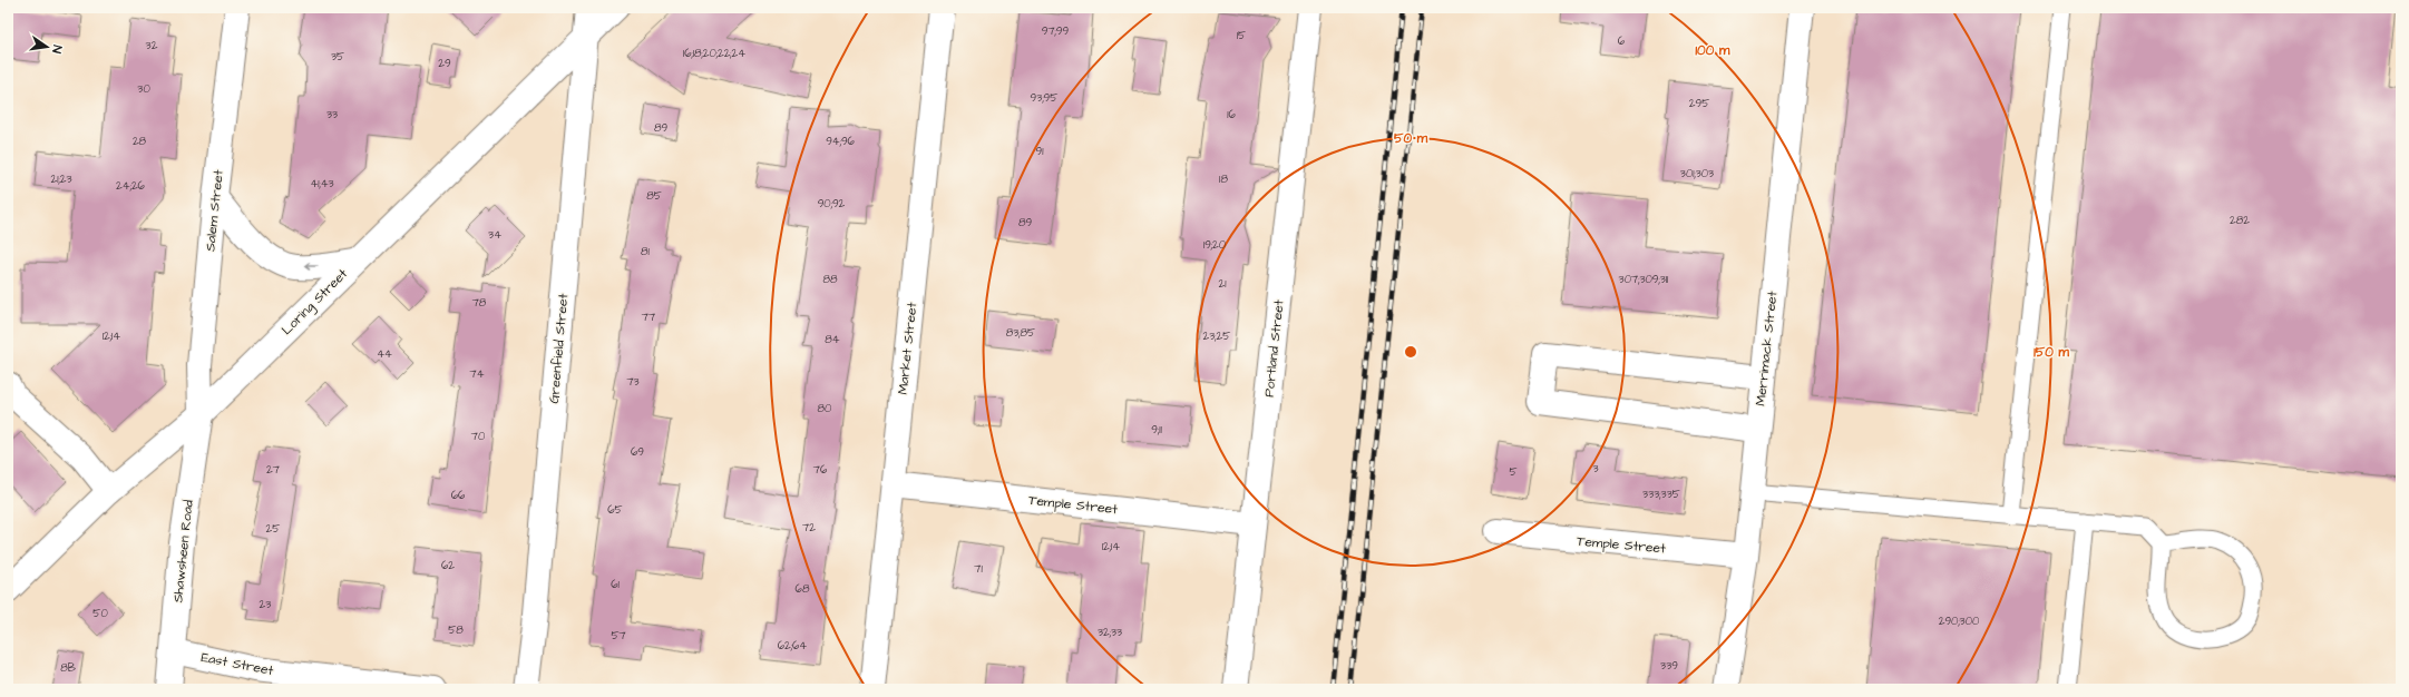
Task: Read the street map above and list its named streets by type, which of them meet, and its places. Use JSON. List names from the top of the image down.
{
  "streets": {
    "street": [
      "Salem Street",
      "Loring Street",
      "Greenfield Street",
      "Market Street",
      "Portland Street",
      "Merrimack Street",
      "Temple Street",
      "Shawsheen Road",
      "East Street"
    ]
  },
  "crossings": [
    ["Salem Street", "Loring Street"],
    ["Salem Street", "Shawsheen Road"],
    ["Loring Street", "Greenfield Street"],
    ["Loring Street", "Shawsheen Road"],
    ["Market Street", "Temple Street"],
    ["Portland Street", "Temple Street"],
    ["Merrimack Street", "Temple Street"],
    ["Shawsheen Road", "East Street"]
  ],
  "house_numbers": [
    "97;99",
    "15",
    "6",
    "32",
    "16;18;20;22;24",
    "35",
    "29",
    "30",
    "93;95",
    "295",
    "33",
    "16",
    "89",
    "28",
    "94;96",
    "91",
    "301;303",
    "21;23",
    "18",
    "41;43",
    "24;26",
    "85",
    "90;92",
    "282",
    "89",
    "34",
    "19;20",
    "81",
    "88",
    "307;309;311",
    "21",
    "78",
    "77",
    "83;85",
    "12;14",
    "23;25",
    "84",
    "44",
    "74",
    "73",
    "80",
    "9;11",
    "70",
    "69",
    "3",
    "27",
    "76",
    "5",
    "333;335",
    "66",
    "65",
    "72",
    "25",
    "12;14",
    "62",
    "71",
    "61",
    "68",
    "23",
    "50",
    "290;300",
    "58",
    "32;33",
    "57",
    "62;64",
    "339",
    "8B"
  ],
  "north": "right",
  "rings": ["100 m", "50 m", "150 m"]
}
